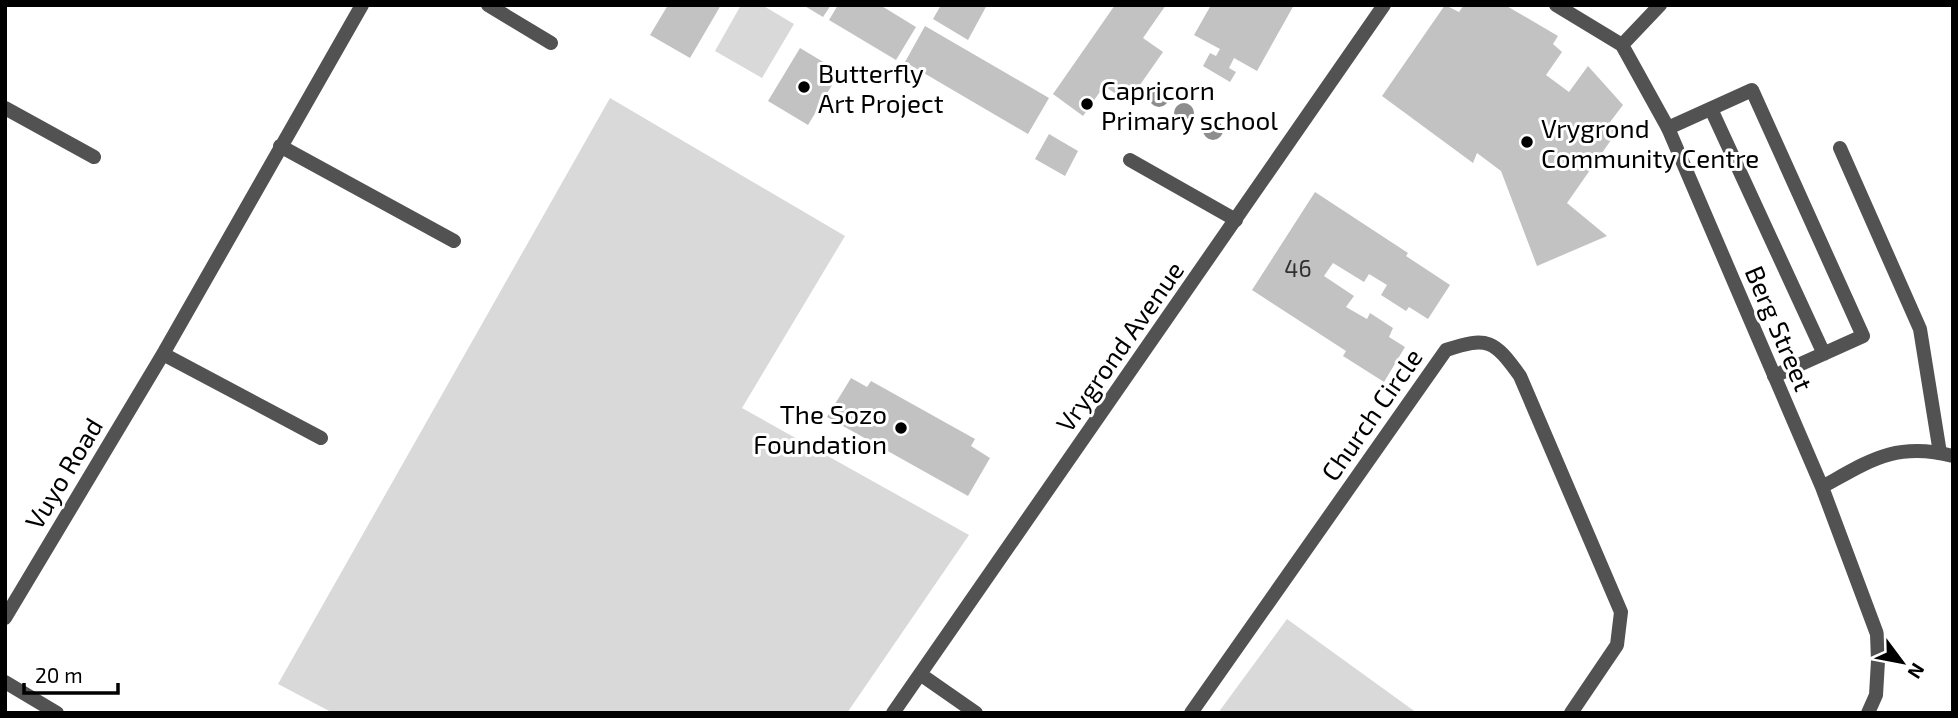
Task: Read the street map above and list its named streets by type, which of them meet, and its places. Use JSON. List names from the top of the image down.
{
  "streets": {
    "street": [
      "Berg Street",
      "Vrygrond Avenue",
      "Church Circle",
      "Vuyo Road"
    ]
  },
  "places": [
    "Butterfly Art Project",
    "Capricorn Primary school",
    "Vrygrond Community Centre",
    "The Sozo Foundation"
  ],
  "house_numbers": ["46"],
  "scale_bar": "20 m",
  "north": "bottom right"
}
